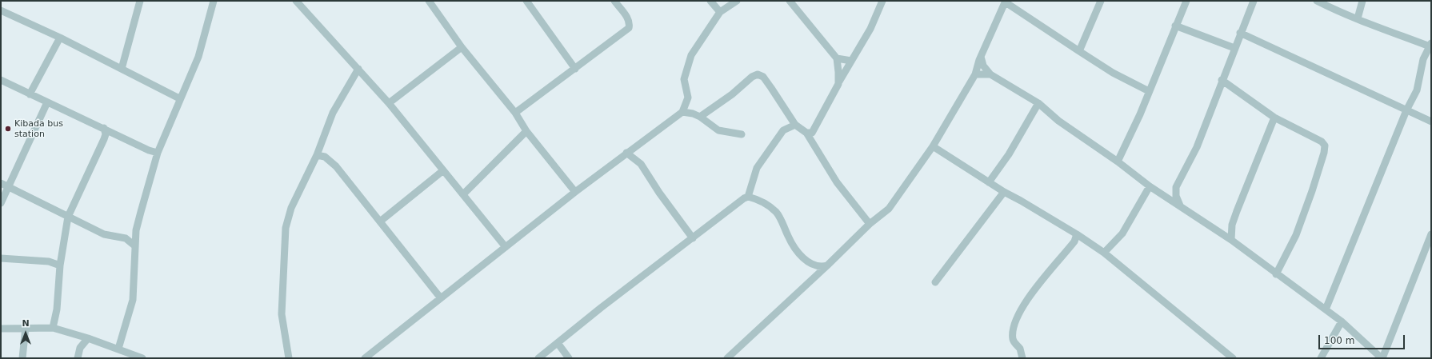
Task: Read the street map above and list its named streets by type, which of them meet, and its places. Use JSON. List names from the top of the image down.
{
  "places": ["Kibada bus station"],
  "scale_bar": "100 m",
  "north": "top"
}
